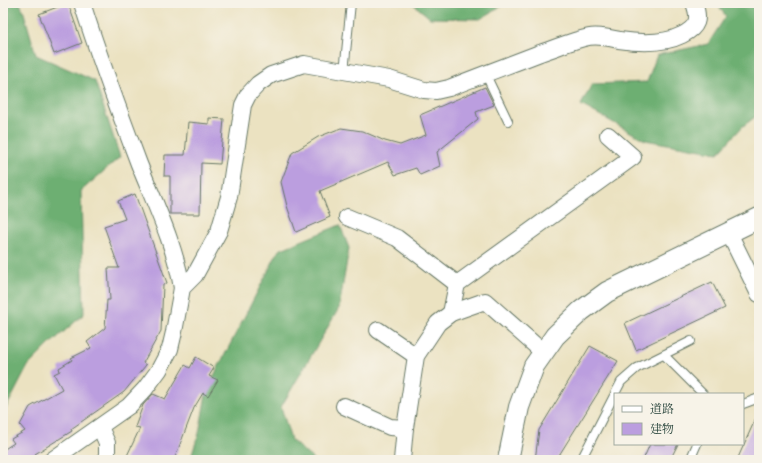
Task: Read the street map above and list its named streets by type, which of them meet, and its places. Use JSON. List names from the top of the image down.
{
  "legend": ["道路", "建物"]
}
